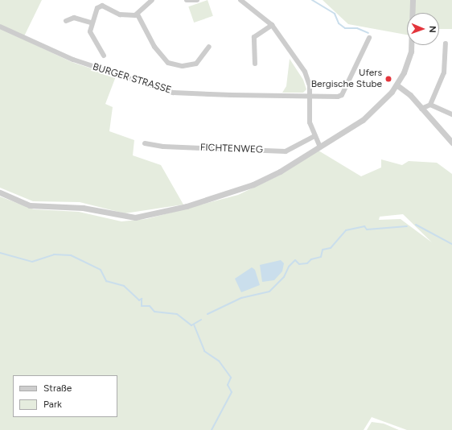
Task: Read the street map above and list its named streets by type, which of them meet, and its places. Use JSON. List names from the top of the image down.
{
  "streets": {
    "street": ["BURGER STRASSE", "FICHTENWEG"]
  },
  "places": ["Ufers Bergische Stube"],
  "legend": ["Straße", "Park"],
  "north": "right"
}
